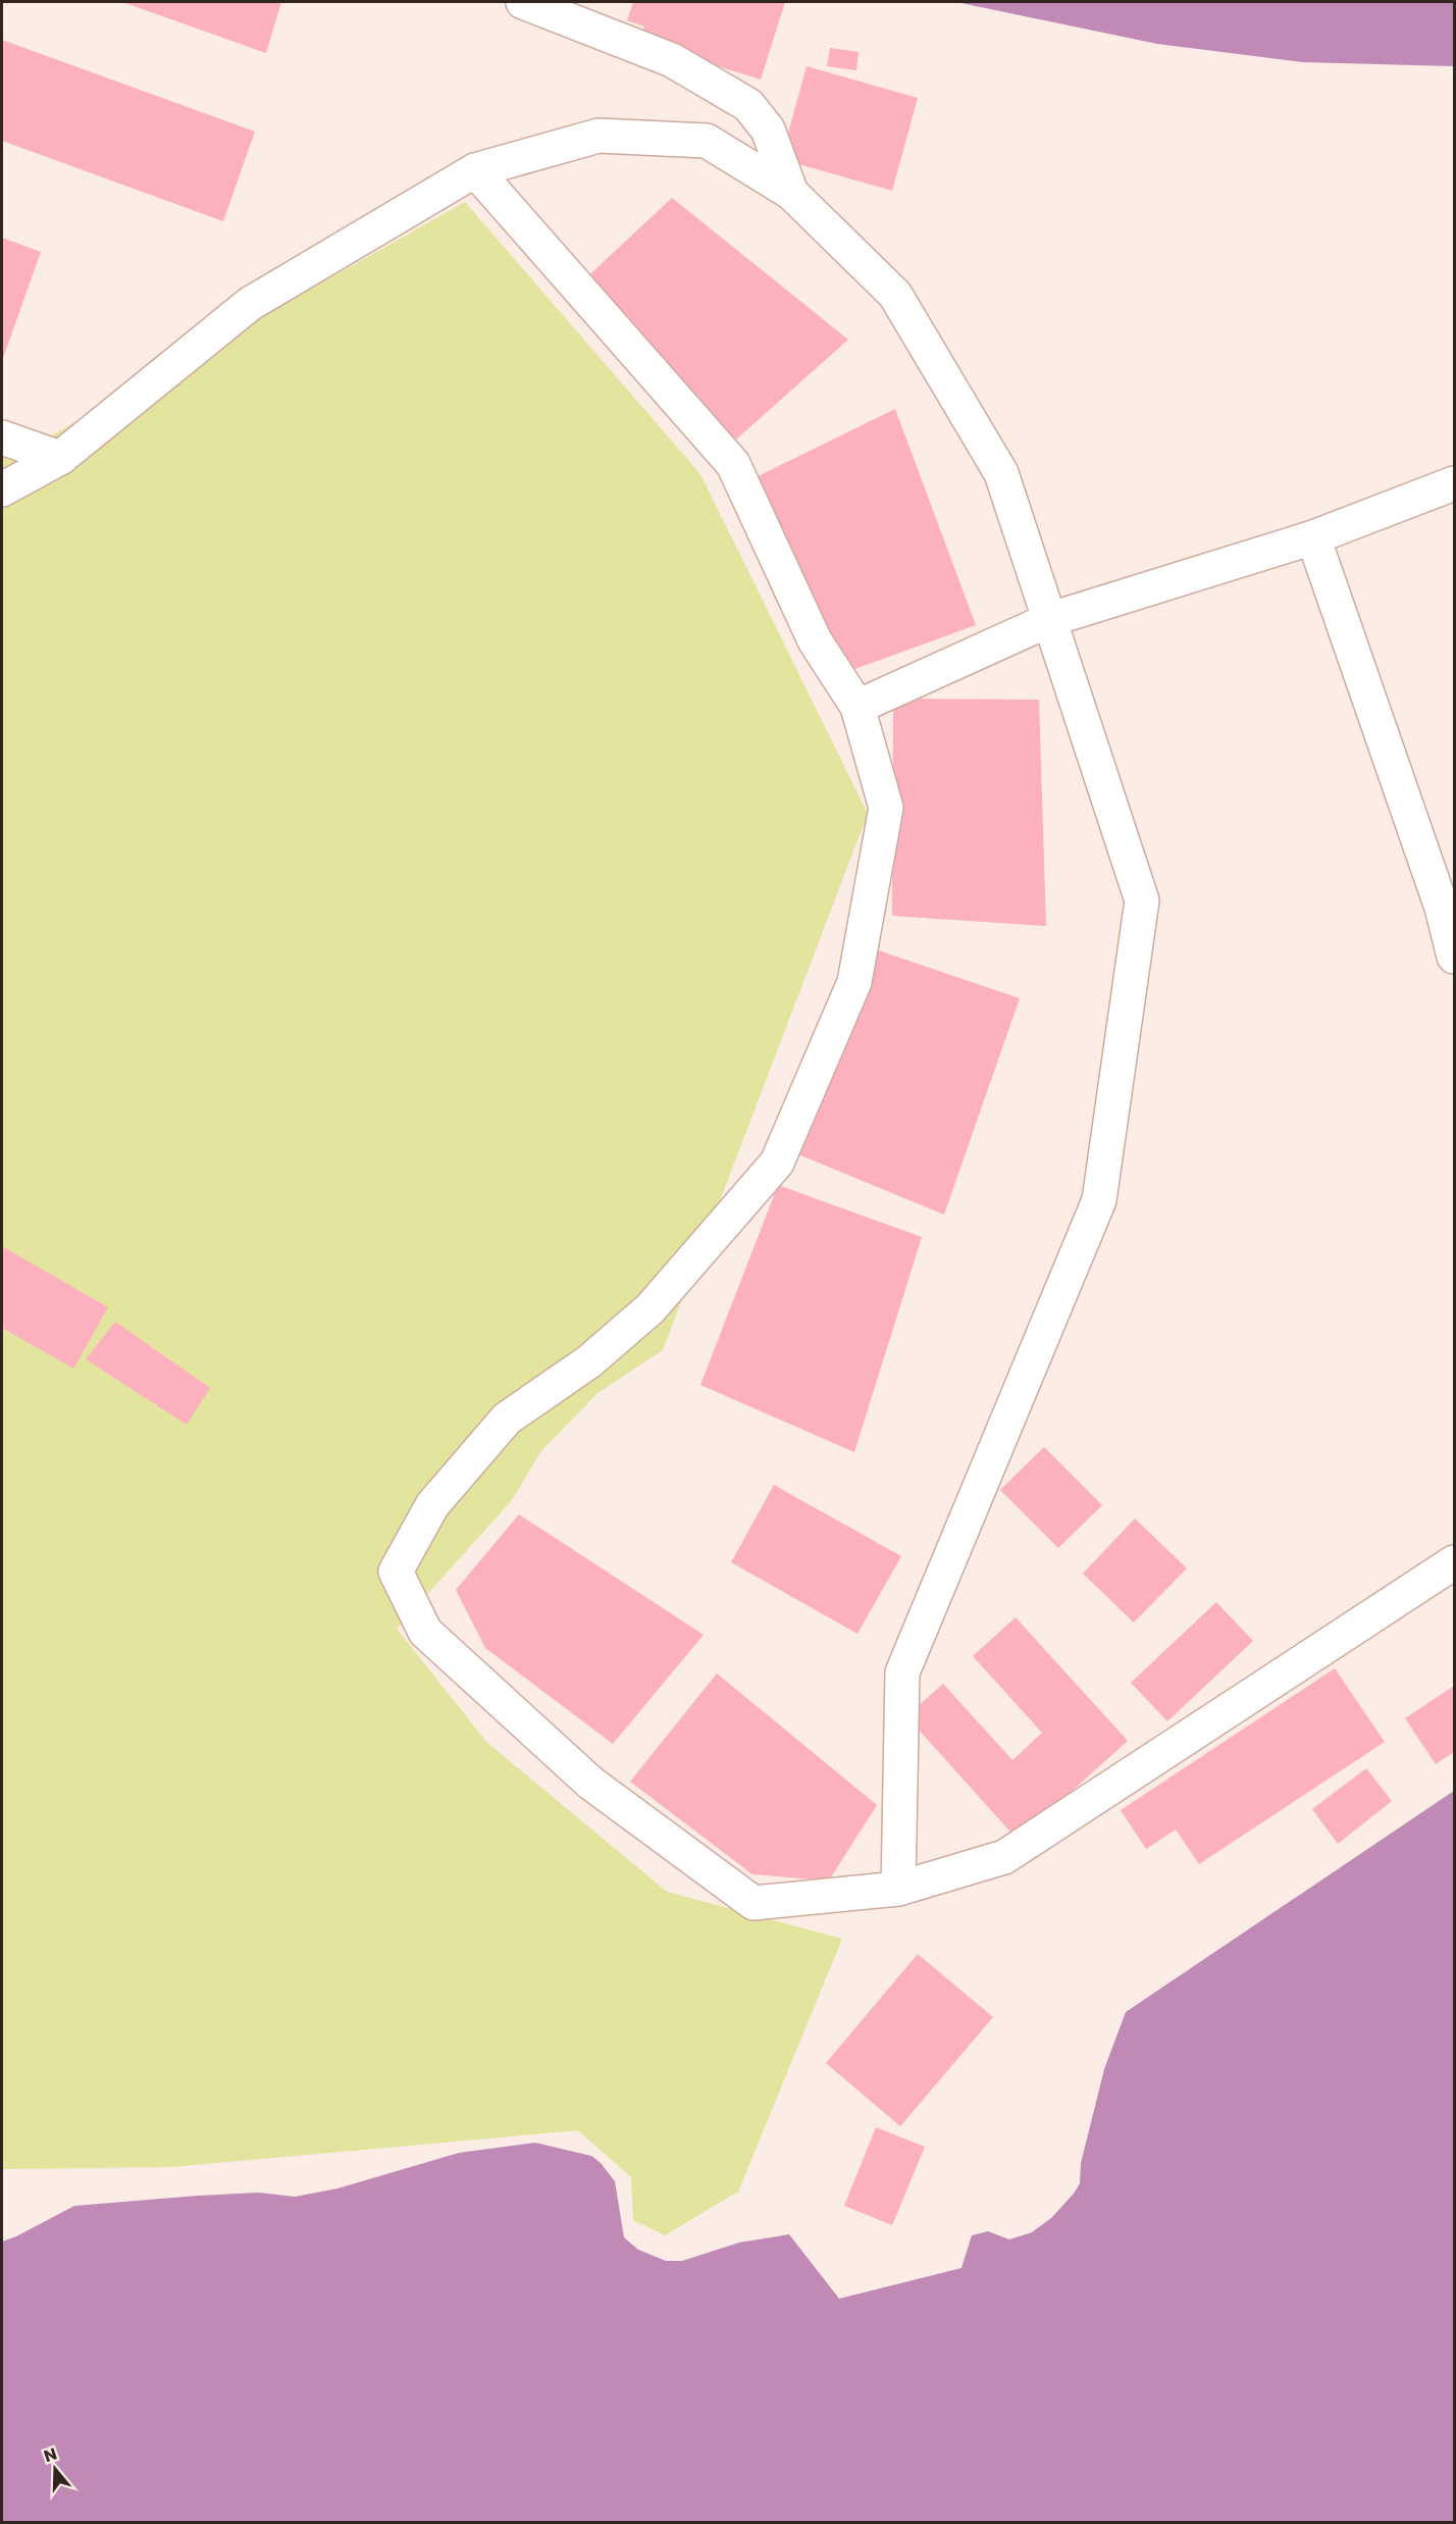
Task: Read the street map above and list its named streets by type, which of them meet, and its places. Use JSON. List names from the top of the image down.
{
  "north": "top"
}
